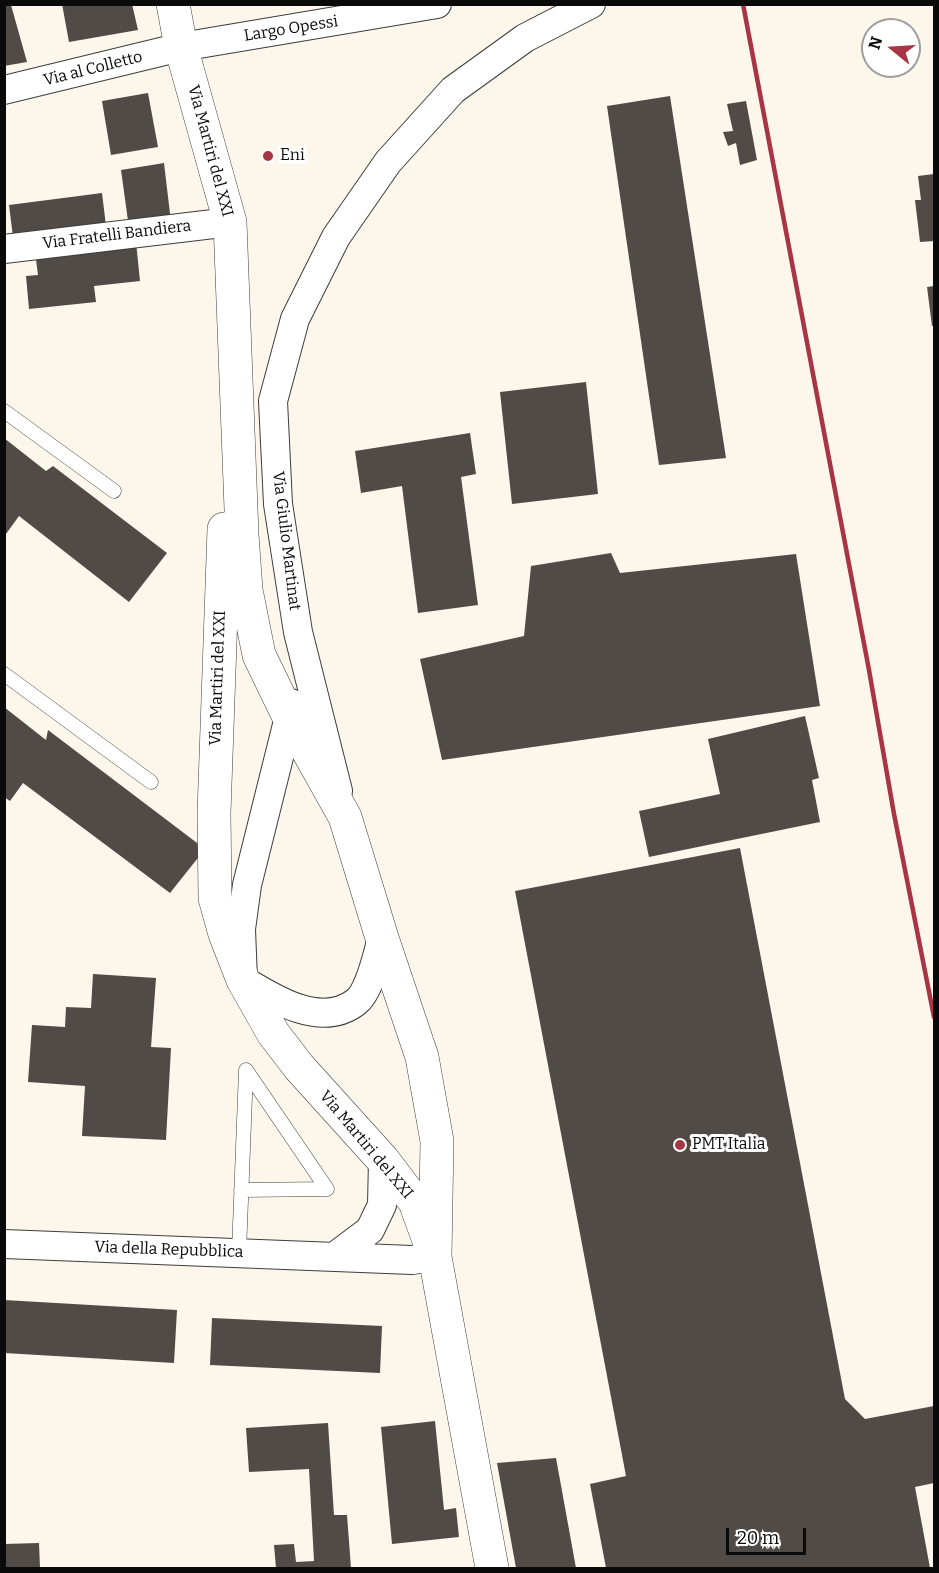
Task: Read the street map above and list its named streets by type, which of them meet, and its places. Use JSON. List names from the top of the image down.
{
  "streets": {
    "street": [
      "Largo Opessi",
      "Via al Colletto",
      "Via Martiri del XXI",
      "Via Fratelli Bandiera",
      "Via Giulio Martinat",
      "Via della Repubblica"
    ]
  },
  "crossings": [
    ["Largo Opessi", "Via al Colletto"],
    ["Largo Opessi", "Via Martiri del XXI"],
    ["Via al Colletto", "Via Martiri del XXI"],
    ["Via Martiri del XXI", "Via Fratelli Bandiera"],
    ["Via Martiri del XXI", "Via Giulio Martinat"],
    ["Via Martiri del XXI", "Via della Repubblica"]
  ],
  "places": ["Eni", "PMT Italia"],
  "scale_bar": "20 m",
  "north": "left"
}
